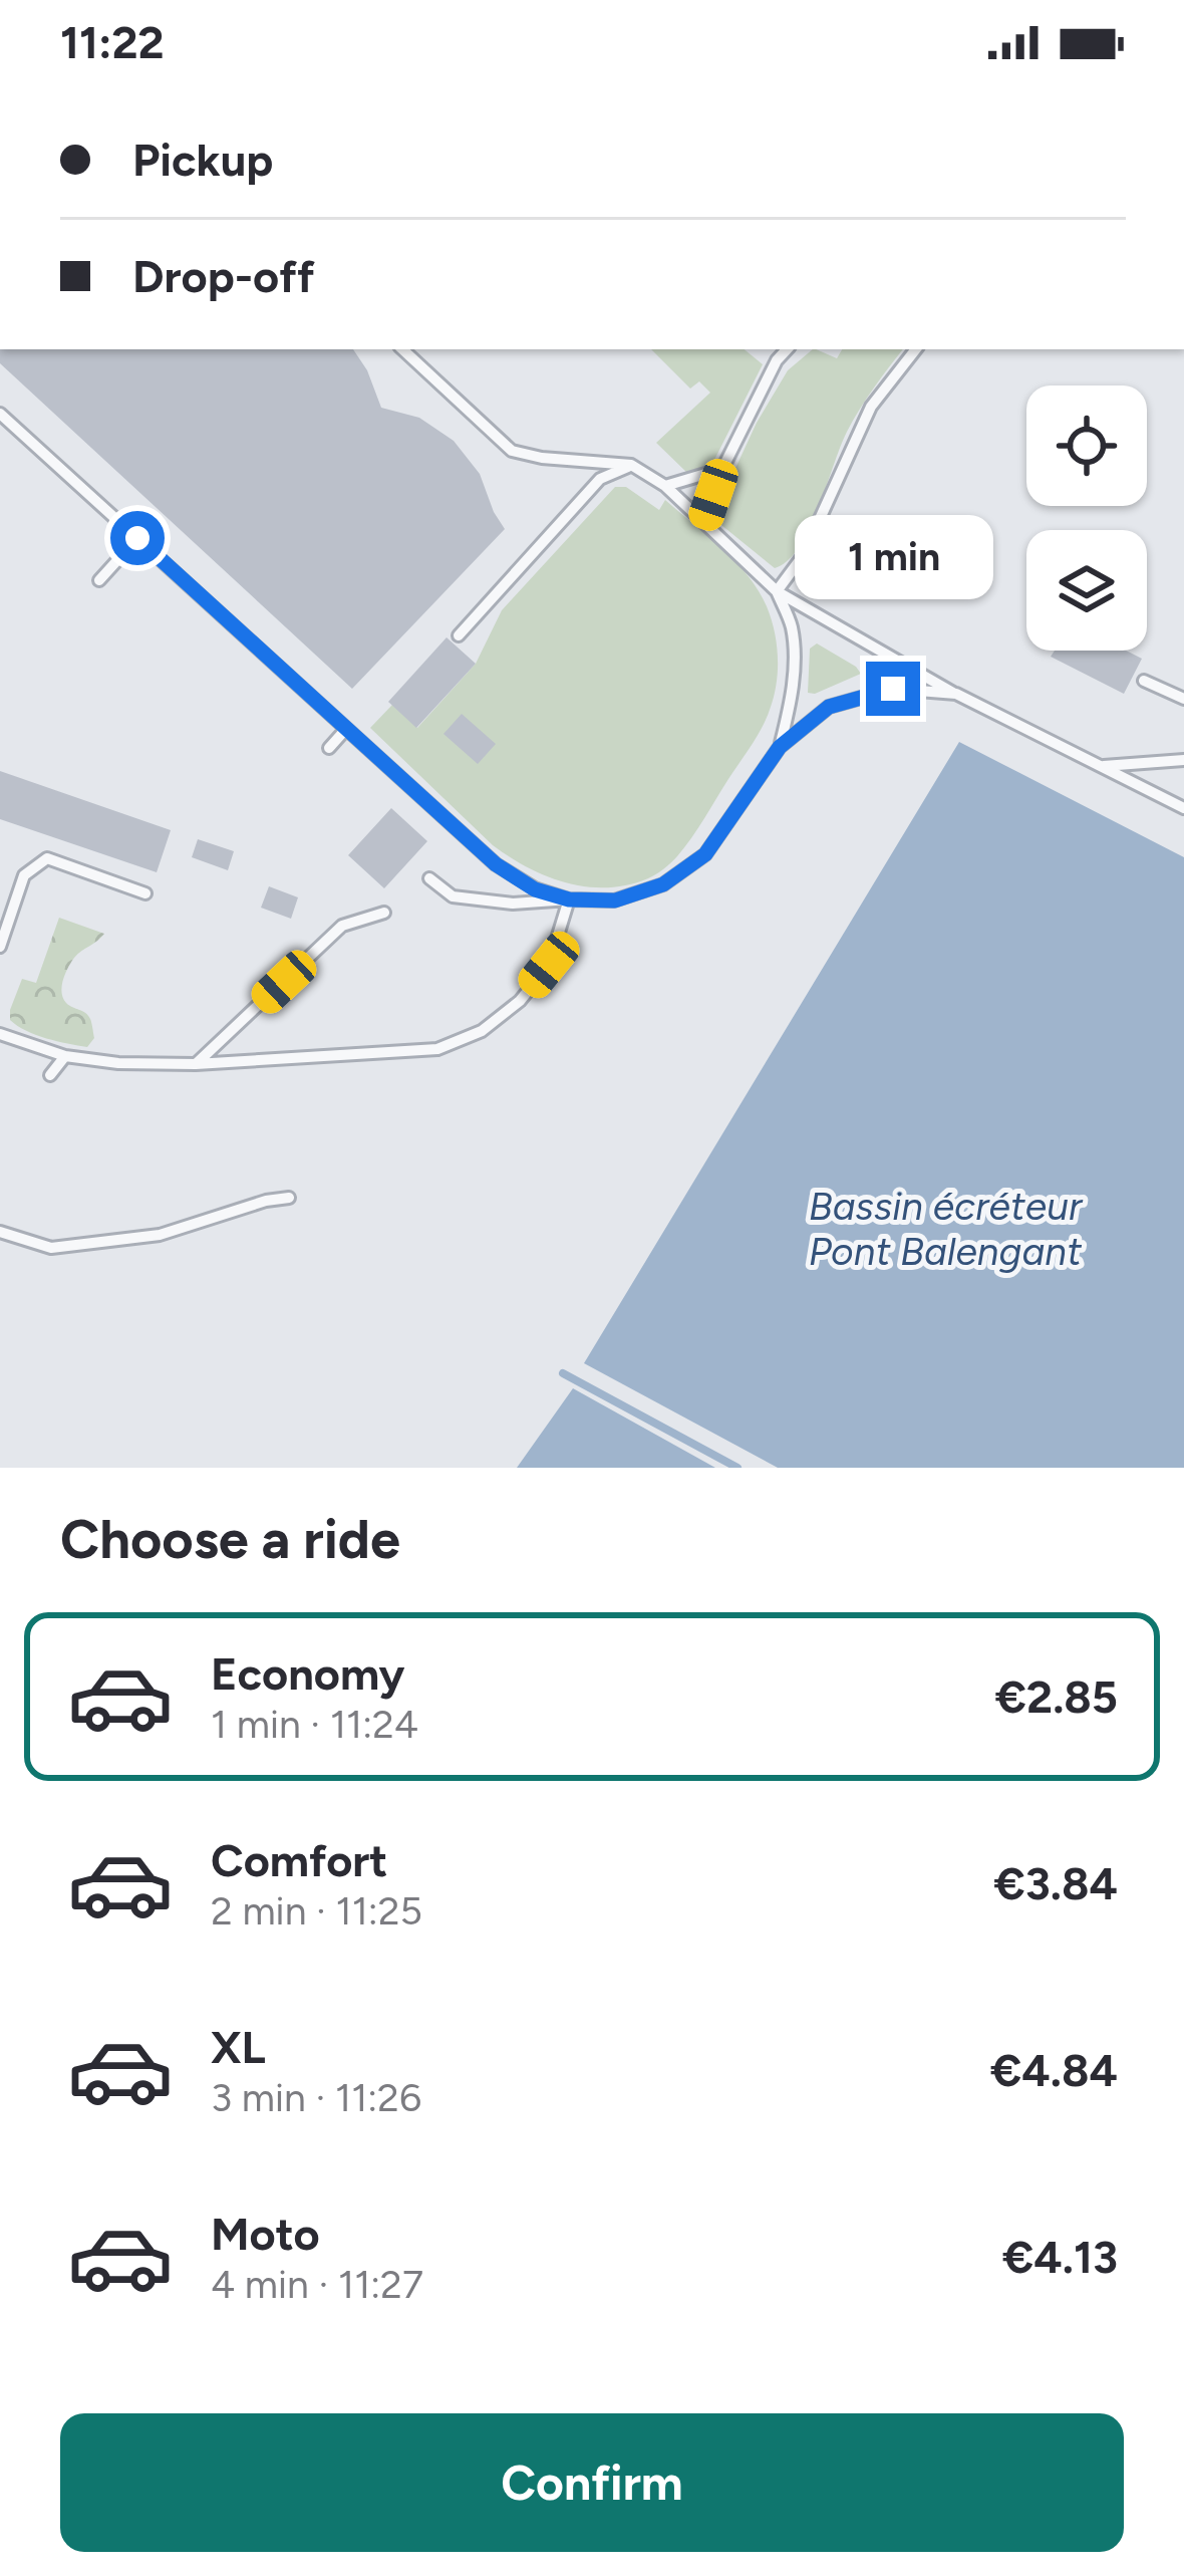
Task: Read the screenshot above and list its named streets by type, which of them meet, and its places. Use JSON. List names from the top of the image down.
{
  "water": ["Bassin écréteur Pont Balengant"],
  "page": {
    "status": "11:22",
    "banner": ["Pickup", "Drop-off"],
    "bubble": "1 min",
    "heading": "Choose a ride",
    "list": [
      {
        "name": "Economy",
        "note": "1 min · 11:24",
        "value": "€2.85"
      },
      {
        "name": "Comfort",
        "note": "2 min · 11:25",
        "value": "€3.84"
      },
      {
        "name": "XL",
        "note": "3 min · 11:26",
        "value": "€4.84"
      },
      {
        "name": "Moto",
        "note": "4 min · 11:27",
        "value": "€4.13"
      }
    ],
    "buttons": "Confirm"
  }
}
